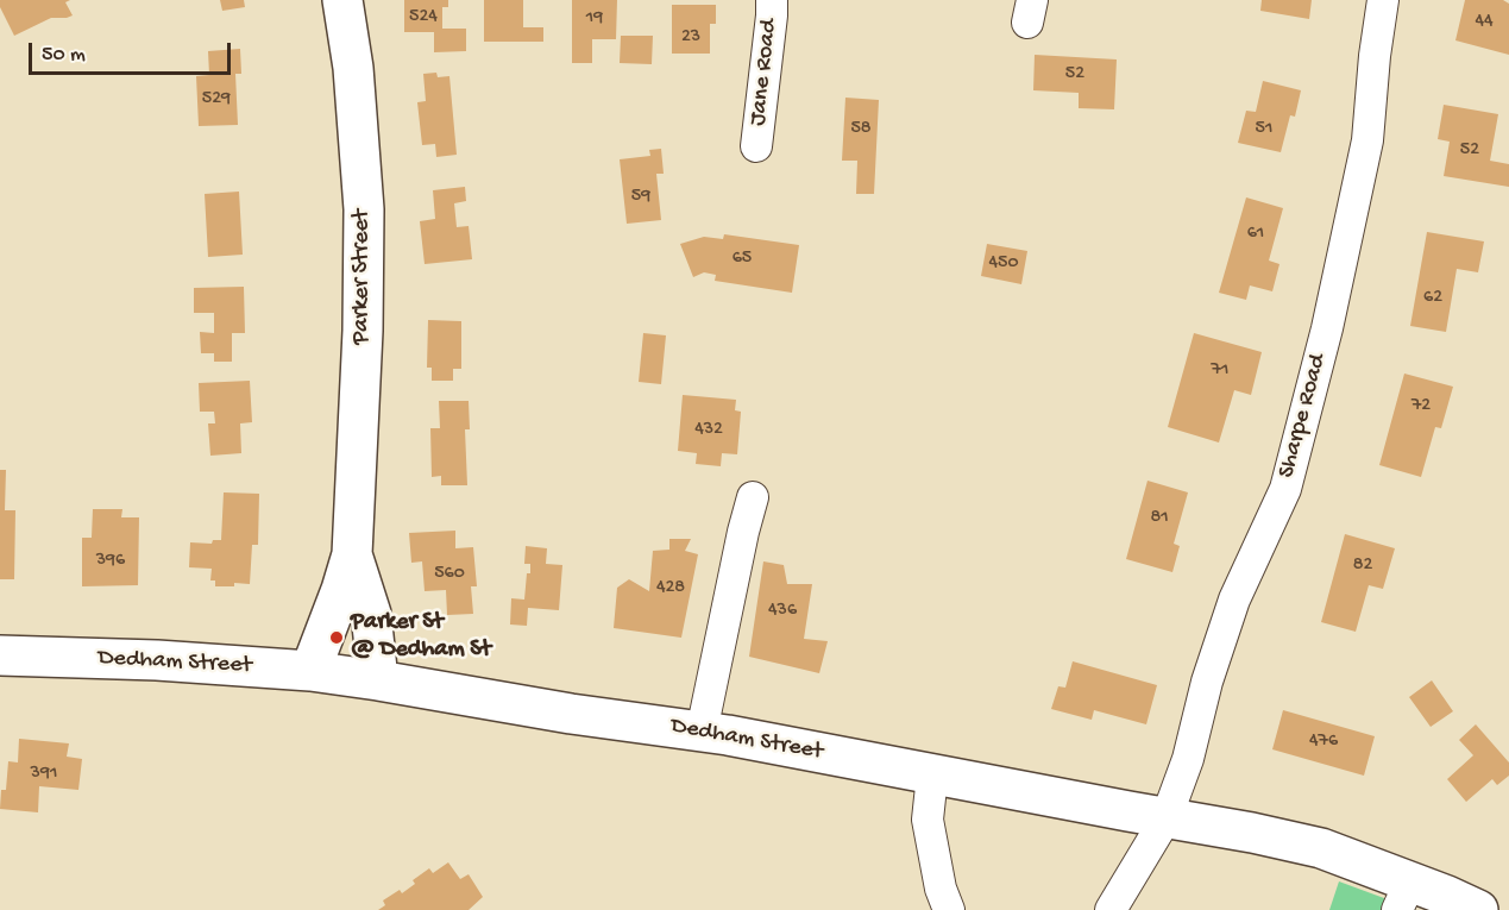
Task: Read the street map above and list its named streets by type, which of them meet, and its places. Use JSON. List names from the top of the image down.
{
  "streets": {
    "main road": ["Parker Street", "Dedham Street"],
    "street": ["Jane Road", "Sharpe Road"]
  },
  "crossings": [
    ["Parker Street", "Dedham Street"],
    ["Sharpe Road", "Dedham Street"]
  ],
  "places": ["Parker St @ Dedham St"],
  "house_numbers": [
    "524",
    "19",
    "44",
    "23",
    "52",
    "529",
    "58",
    "51",
    "52",
    "59",
    "61",
    "65",
    "450",
    "62",
    "71",
    "72",
    "432",
    "81",
    "396",
    "82",
    "560",
    "428",
    "436",
    "476",
    "391"
  ],
  "scale_bar": "50 m"
}
